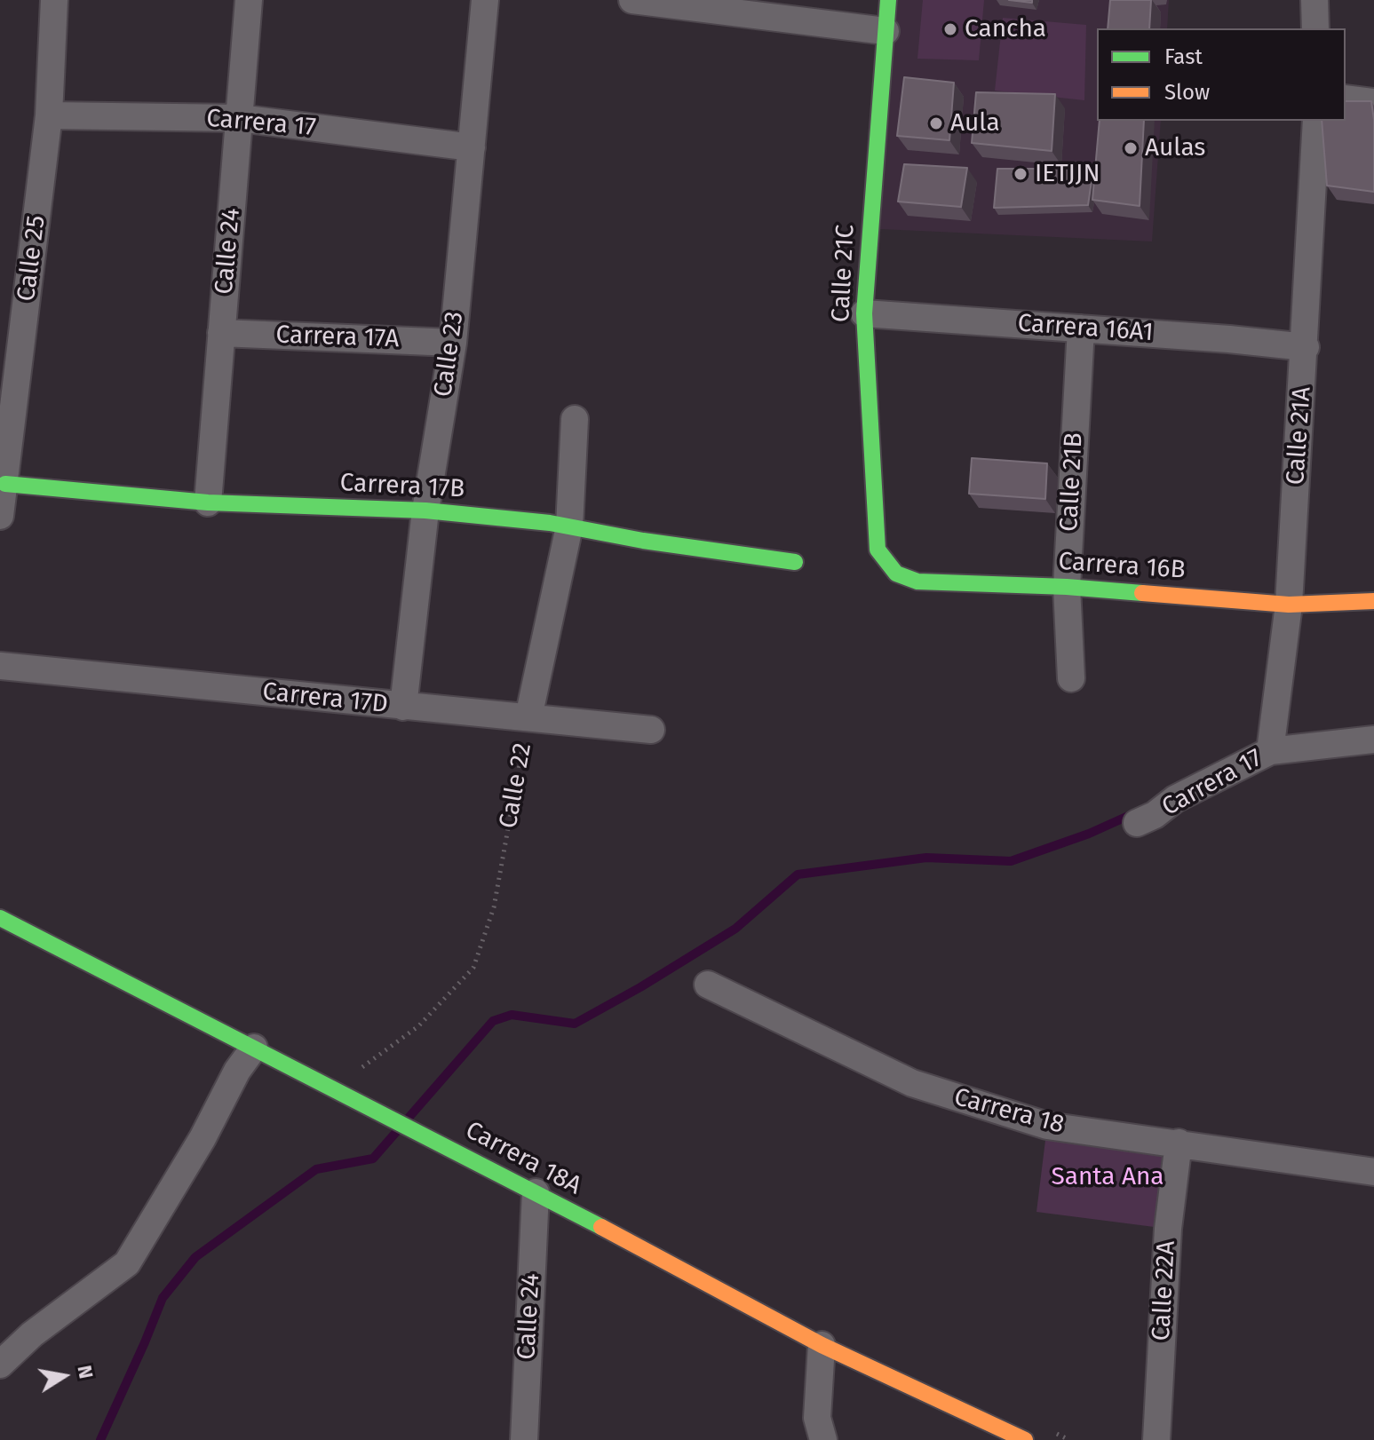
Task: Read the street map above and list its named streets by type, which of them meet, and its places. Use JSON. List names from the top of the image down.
{
  "streets": {
    "street": [
      "Carrera 17",
      "Calle 24",
      "Calle 25",
      "Calle 21C",
      "Carrera 16A1",
      "Carrera 17A",
      "Calle 23",
      "Calle 21A",
      "Calle 21B",
      "Carrera 17B",
      "Carrera 16B",
      "Carrera 17D",
      "Calle 22",
      "Carrera 18",
      "Carrera 18A",
      "Calle 22A"
    ]
  },
  "crossings": [
    ["Carrera 17", "Calle 24"],
    ["Carrera 17", "Calle 25"],
    ["Carrera 17", "Calle 23"],
    ["Carrera 17", "Calle 21A"],
    ["Calle 24", "Carrera 17A"],
    ["Calle 24", "Carrera 17B"],
    ["Calle 24", "Carrera 18A"],
    ["Calle 25", "Carrera 17B"],
    ["Calle 21C", "Carrera 16A1"],
    ["Calle 21C", "Carrera 16B"],
    ["Carrera 16A1", "Calle 21A"],
    ["Carrera 16A1", "Calle 21B"],
    ["Carrera 17A", "Calle 23"],
    ["Calle 23", "Carrera 17B"],
    ["Calle 23", "Carrera 17D"],
    ["Calle 21A", "Carrera 16B"],
    ["Calle 21B", "Carrera 16B"],
    ["Carrera 17B", "Calle 22"],
    ["Carrera 17D", "Calle 22"],
    ["Calle 22", "Carrera 18A"],
    ["Carrera 18", "Calle 22A"]
  ],
  "parks": ["Santa Ana"],
  "places": [
    "Cancha",
    "Aula",
    "Aulas",
    "IETJJN"
  ],
  "legend": ["Fast", "Slow"],
  "north": "right"
}
